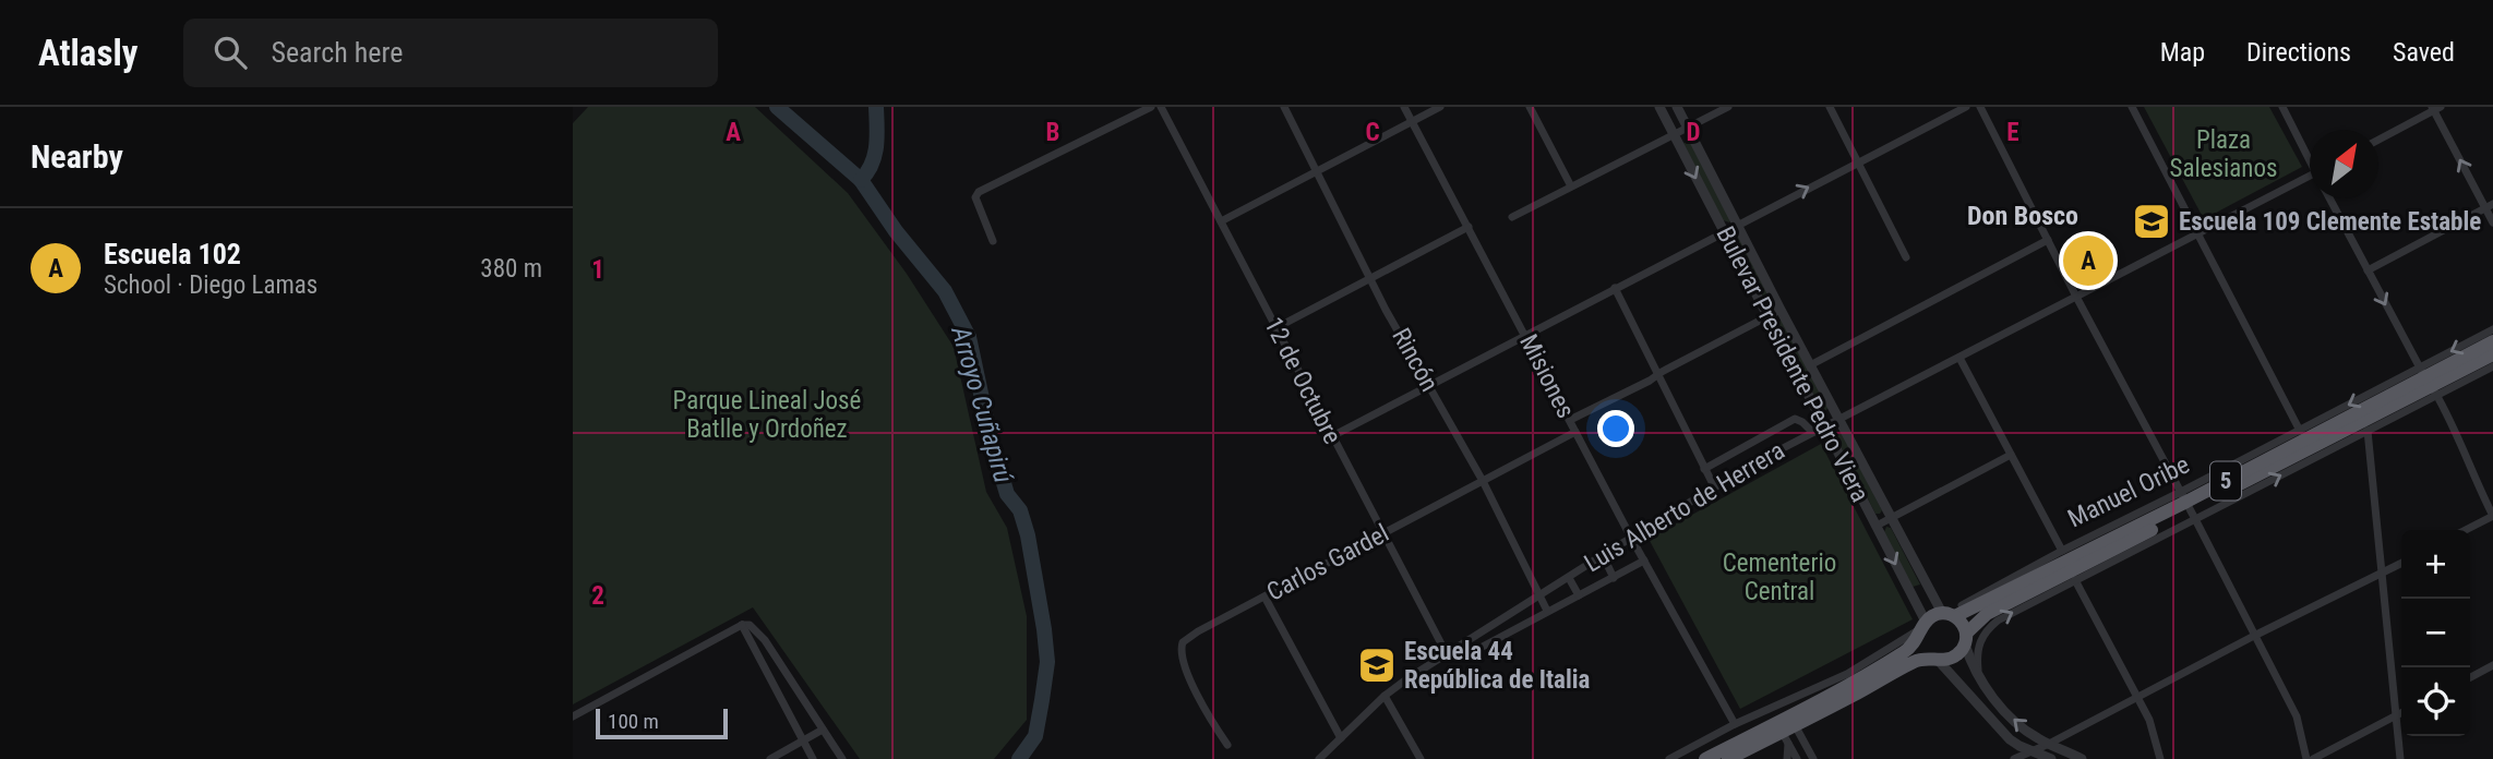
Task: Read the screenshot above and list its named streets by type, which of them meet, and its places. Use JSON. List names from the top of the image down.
{
  "streets": {
    "highway": ["5", "Manuel Oribe"],
    "street": [
      "Rincón",
      "Bulevar Presidente Pedro Viera",
      "Misiones",
      "12 de Octubre",
      "Luis Alberto de Herrera",
      "Carlos Gardel"
    ]
  },
  "crossings": [
    ["Rincón", "Luis Alberto de Herrera"],
    ["Rincón", "Carlos Gardel"],
    ["Bulevar Presidente Pedro Viera", "Manuel Oribe"],
    ["Bulevar Presidente Pedro Viera", "Luis Alberto de Herrera"],
    ["Misiones", "Manuel Oribe"],
    ["Misiones", "Luis Alberto de Herrera"],
    ["Misiones", "Carlos Gardel"],
    ["12 de Octubre", "Luis Alberto de Herrera"],
    ["12 de Octubre", "Carlos Gardel"]
  ],
  "districts": ["Don Bosco"],
  "water": ["Arroyo Cuñapirú"],
  "parks": ["Plaza Salesianos", "Parque Lineal José Batlle y Ordoñez", "Cementerio Central"],
  "places": {
    "school or university": ["Escuela 109 Clemente Estable", "Escuela 44 República de Italia"]
  },
  "scale_bar": "100 m",
  "north": "top right",
  "page": {
    "header": "Atlasly",
    "search": "Search here",
    "nav": ["Map", "Directions", "Saved"],
    "heading": "Nearby",
    "list": [
      {
        "mark": "A",
        "name": "Escuela 102",
        "note": "School · Diego Lamas",
        "value": "380 m"
      }
    ],
    "pins": "A",
    "map_buttons": ["+", "−"],
    "scale": "100 m"
  },
  "grid": {
    "columns": [
      "A",
      "B",
      "C",
      "D",
      "E"
    ],
    "rows": ["1", "2"]
  }
}
